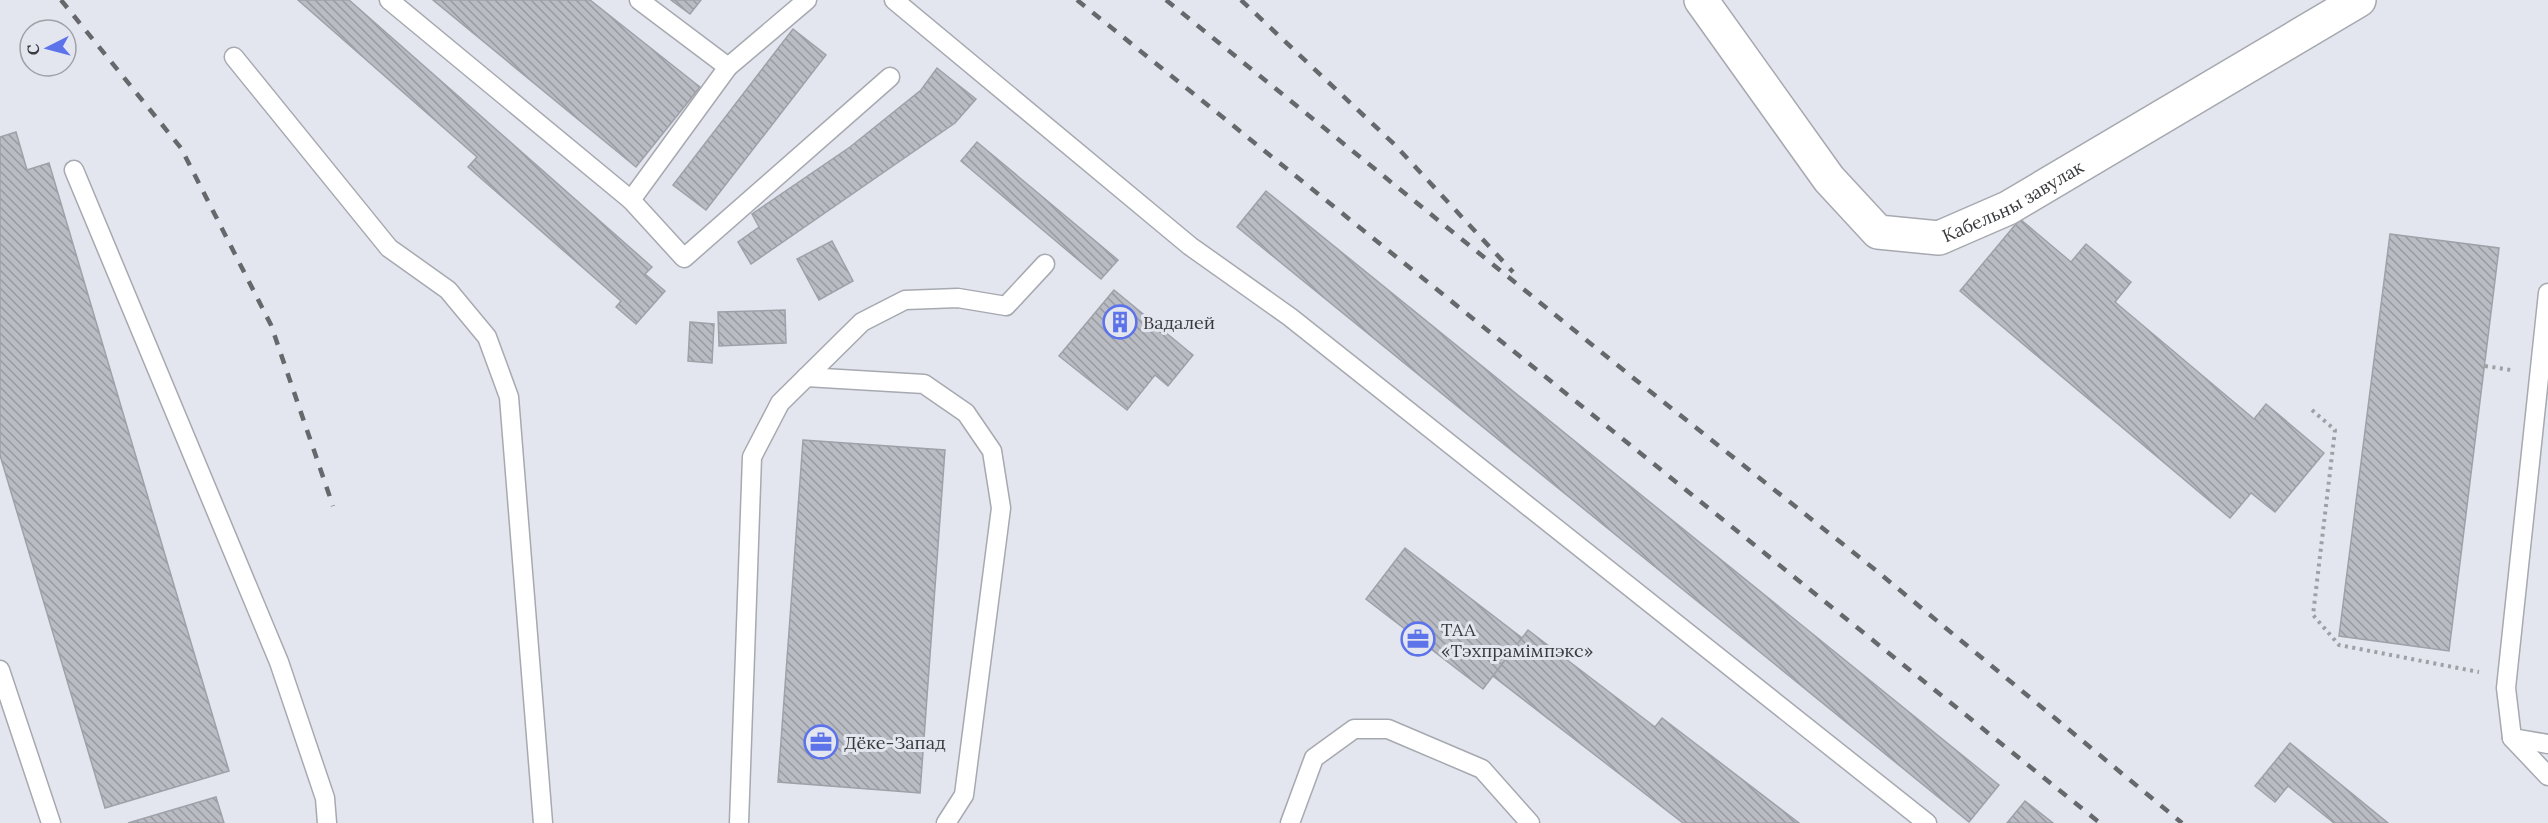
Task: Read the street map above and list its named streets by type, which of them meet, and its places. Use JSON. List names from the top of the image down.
{
  "streets": {
    "street": ["Кабельны завулак"]
  },
  "places": {
    "building": ["Вадалей"],
    "office": ["ТАА «Тэхпрамімпэкс»", "Дёке-Запад"]
  },
  "north": "left"
}
